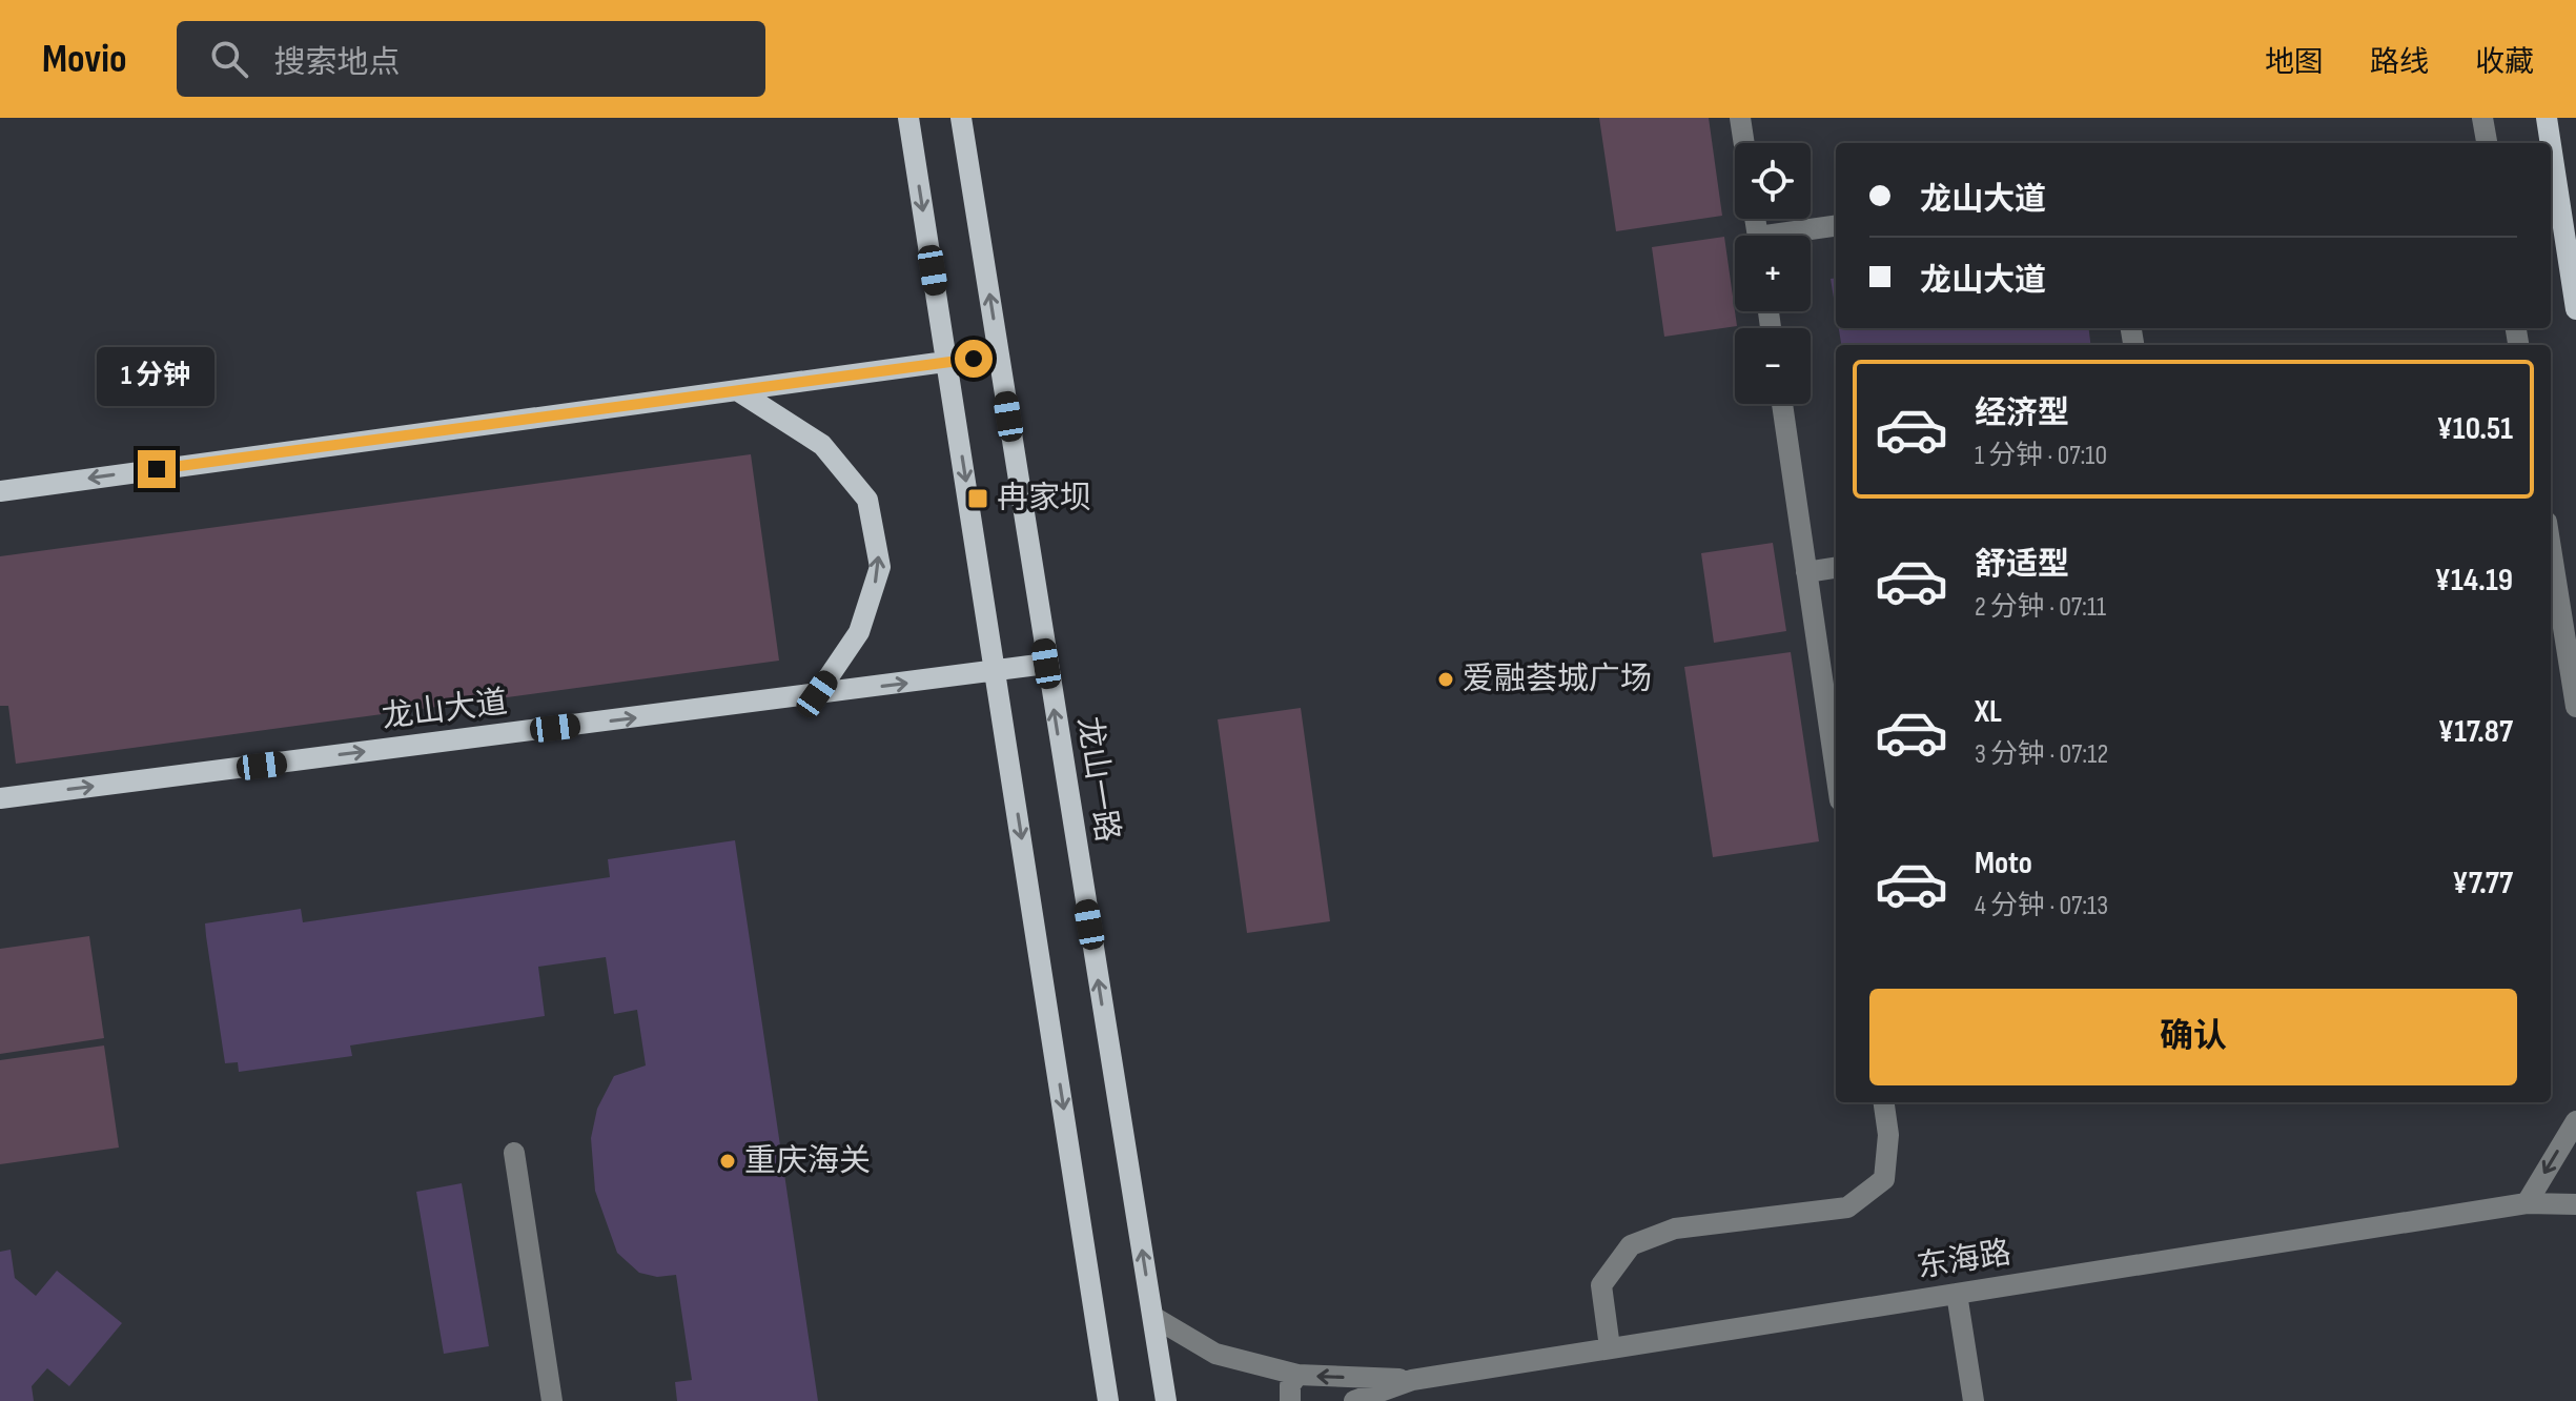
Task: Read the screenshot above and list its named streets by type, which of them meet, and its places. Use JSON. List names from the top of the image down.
{
  "streets": {
    "main road": ["龙山大道", "龙山一路"],
    "street": ["东海路"]
  },
  "crossings": [
    ["龙山大道", "龙山一路"]
  ],
  "one_way": ["龙山大道"],
  "places": {
    "transit": ["冉家坝"],
    "other": ["爱融荟城广场", "重庆海关"]
  },
  "page": {
    "header": "Movio",
    "search": "搜索地点",
    "nav": ["地图", "路线", "收藏"],
    "map_buttons": ["+", "−"],
    "banner": ["龙山大道", "龙山大道"],
    "bubble": "1 分钟",
    "list": [
      {
        "name": "经济型",
        "note": "1 分钟 · 07:10",
        "value": "¥10.51"
      },
      {
        "name": "舒适型",
        "note": "2 分钟 · 07:11",
        "value": "¥14.19"
      },
      {
        "name": "XL",
        "note": "3 分钟 · 07:12",
        "value": "¥17.87"
      },
      {
        "name": "Moto",
        "note": "4 分钟 · 07:13",
        "value": "¥7.77"
      }
    ],
    "buttons": "确认"
  }
}
